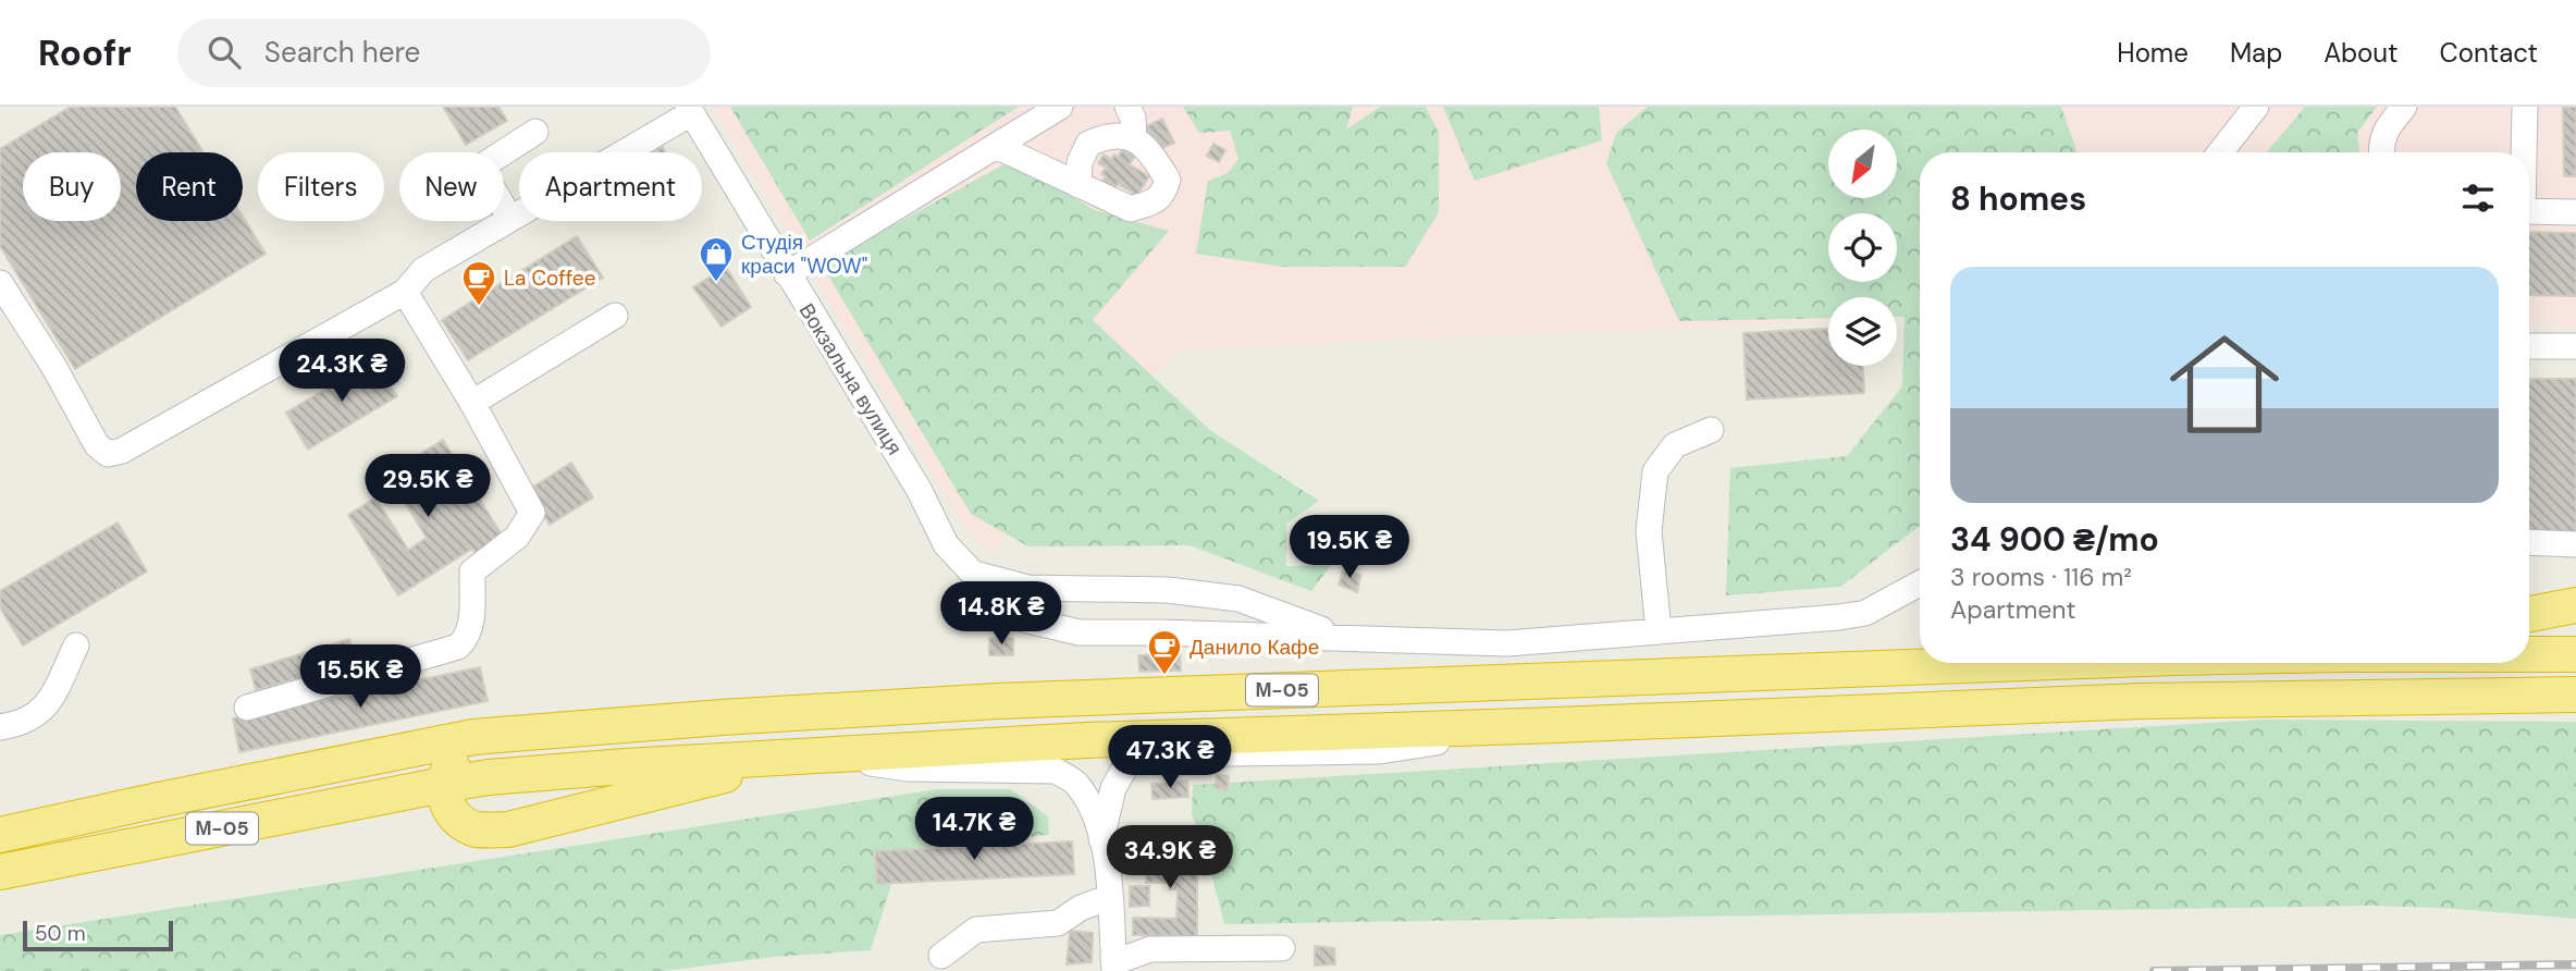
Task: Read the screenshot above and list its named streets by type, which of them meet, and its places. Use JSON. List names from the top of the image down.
{
  "streets": {
    "highway": ["М-05"],
    "street": ["Вокзальна вулиця"]
  },
  "places": {
    "shop": ["Студія краси \"WOW\""],
    "cafe": ["La Coffee", "Данило Кафе"]
  },
  "scale_bar": "50 m",
  "north": "bottom left",
  "page": {
    "header": "Roofr",
    "search": "Search here",
    "nav": [
      "Home",
      "Map",
      "About",
      "Contact"
    ],
    "chip": [
      "Buy",
      "Rent",
      "Filters",
      "New",
      "Apartment"
    ],
    "heading": "8 homes",
    "list": [
      {
        "name": "34 900 ₴/mo",
        "note": "3 rooms · 116 m² · Apartment"
      }
    ],
    "price": [
      "24.3K ₴",
      "29.5K ₴",
      "19.5K ₴",
      "14.8K ₴",
      "15.5K ₴",
      "47.3K ₴",
      "14.7K ₴",
      "34.9K ₴"
    ],
    "scale": "50 m"
  }
}
